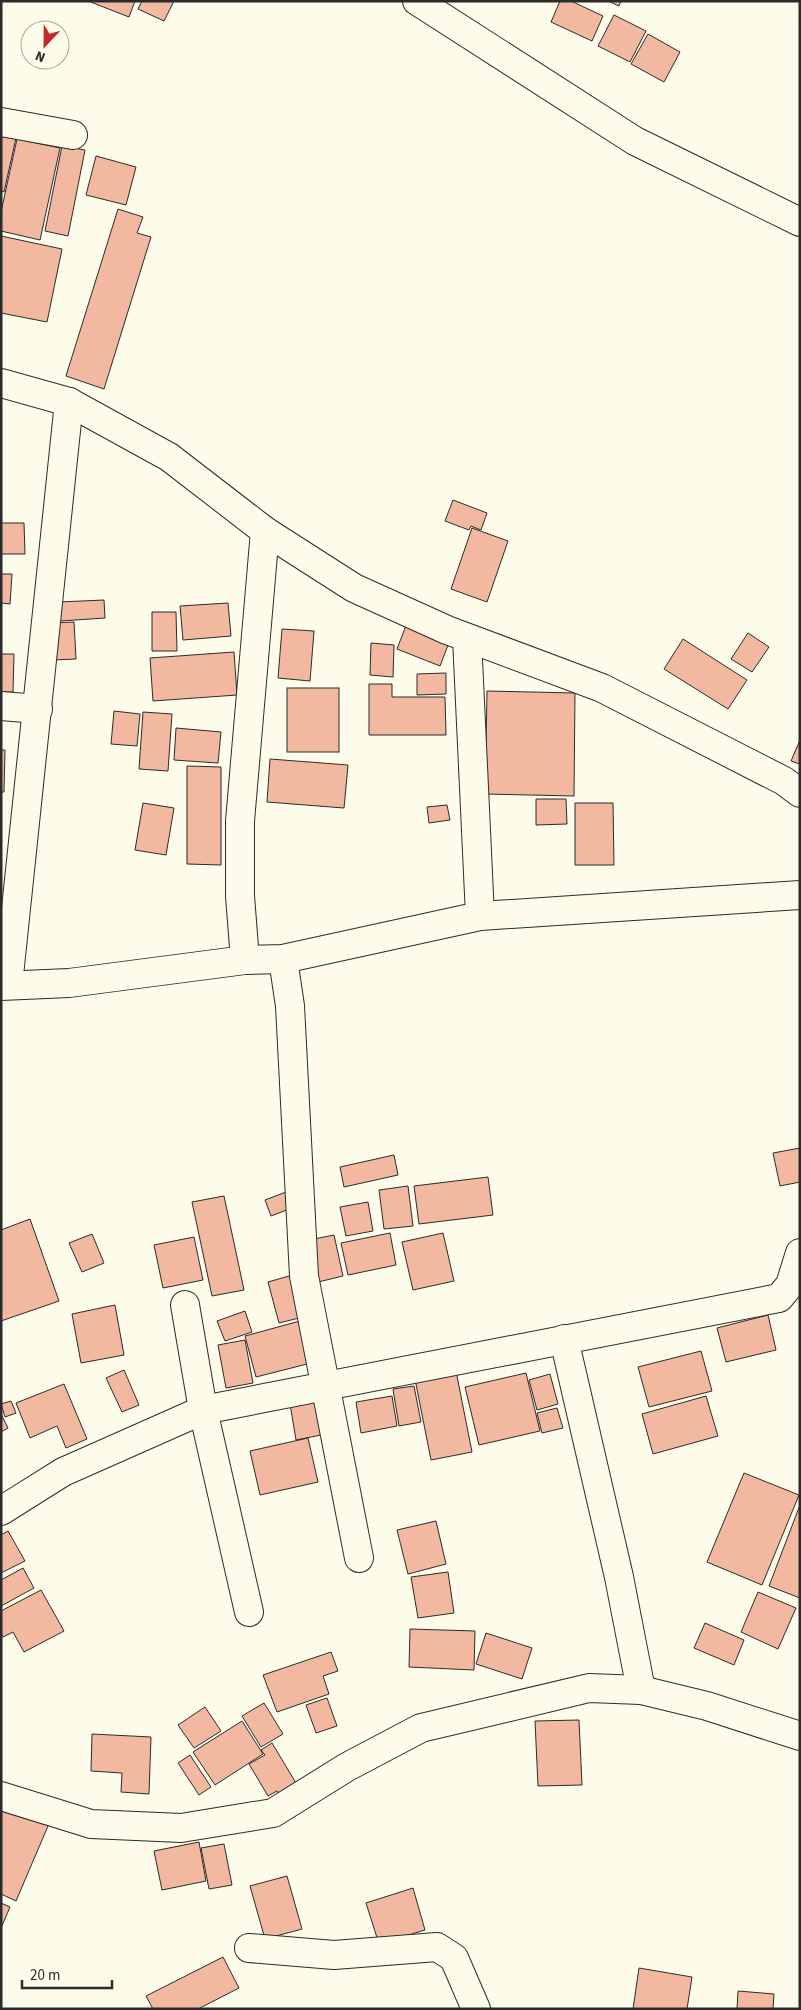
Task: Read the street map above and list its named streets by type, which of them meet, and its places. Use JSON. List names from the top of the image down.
{
  "scale_bar": "20 m",
  "north": "bottom"
}
